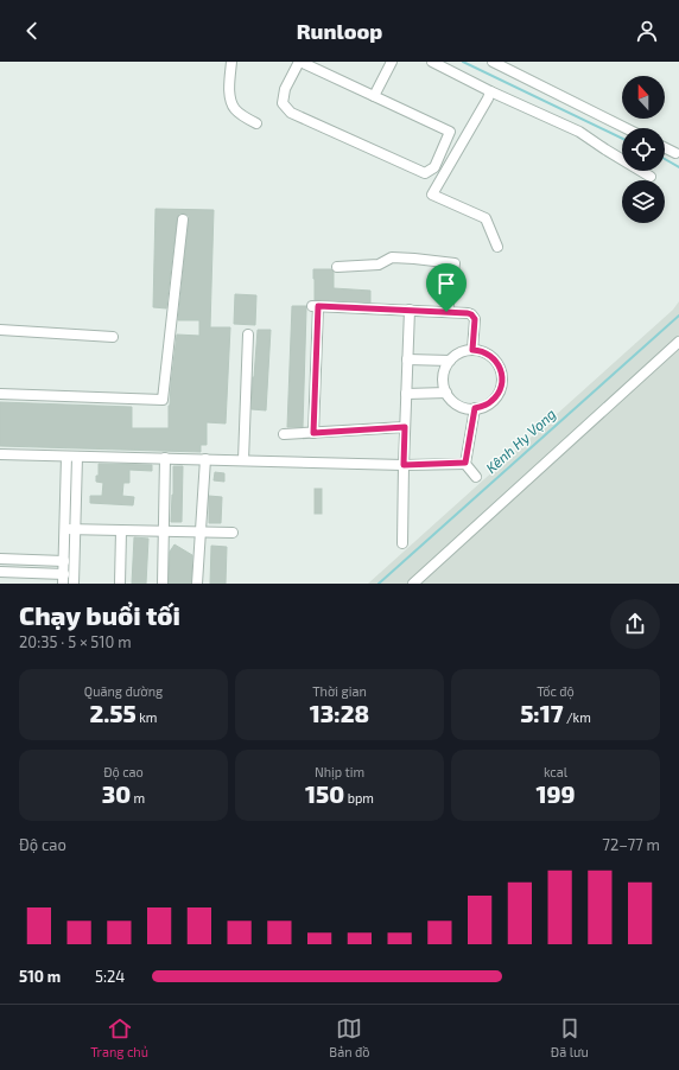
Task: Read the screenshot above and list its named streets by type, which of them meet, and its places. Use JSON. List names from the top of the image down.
{
  "water": ["Kênh Hy Vọng"],
  "north": "top",
  "page": {
    "header": "Runloop",
    "heading": ["Chạy buổi tối", "20:35 · 5 × 510 m"],
    "stats": [
      ["Quãng đường", "2.55 km"],
      ["Thời gian", "13:28"],
      ["Tốc độ", "5:17 /km"],
      ["Độ cao", "30 m"],
      ["Nhịp tim", "150 bpm"],
      ["kcal", "199"]
    ],
    "chart": ["Độ cao", "72–77 m"],
    "list": [
      {
        "name": "510 m",
        "note": "5:24"
      }
    ],
    "tabs": ["Trang chủ", "Bản đồ", "Đã lưu"]
  }
}
